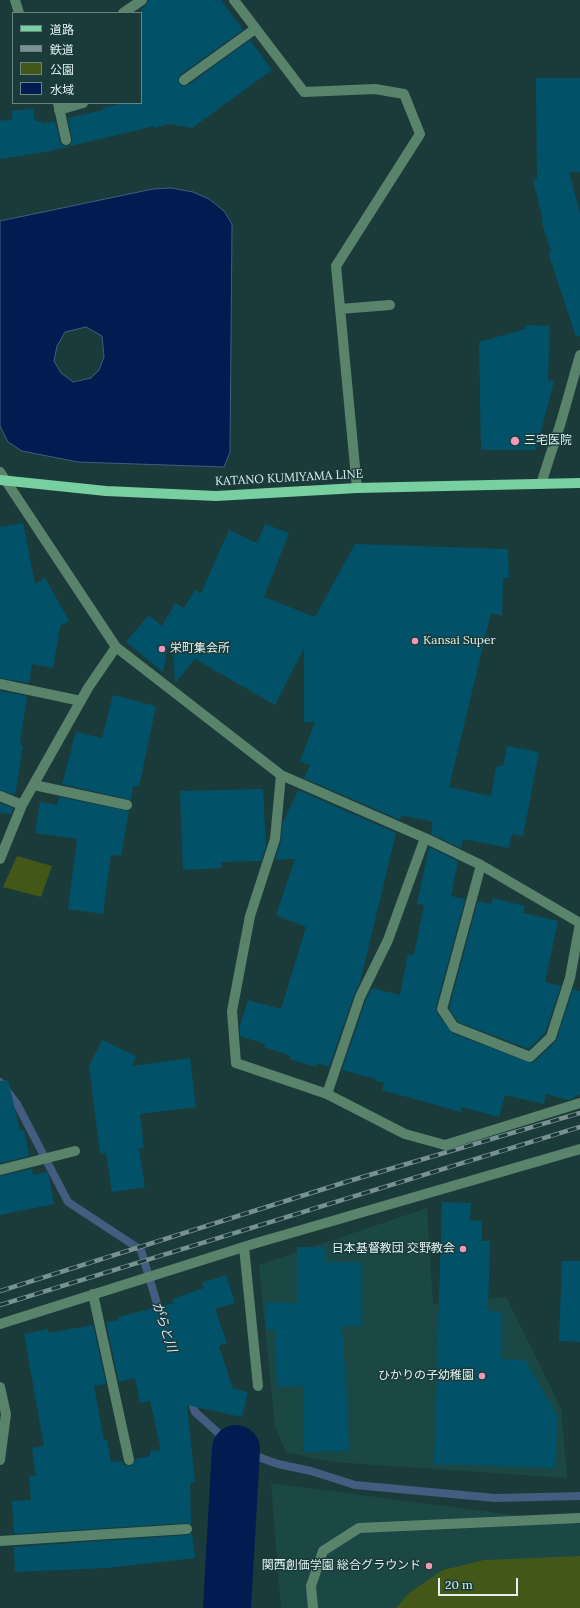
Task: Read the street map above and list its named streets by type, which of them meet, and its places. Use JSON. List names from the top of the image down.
{
  "streets": {
    "main road": ["KATANO KUMIYAMA LINE"]
  },
  "water": ["がらと川"],
  "places": [
    "三宅医院",
    "Kansai Super",
    "栄町集会所",
    "日本基督教団 交野教会",
    "ひかりの子幼稚園",
    "関西創価学園 総合グラウンド"
  ],
  "legend": [
    "道路",
    "鉄道",
    "公園",
    "水域"
  ],
  "scale_bar": "20 m"
}
